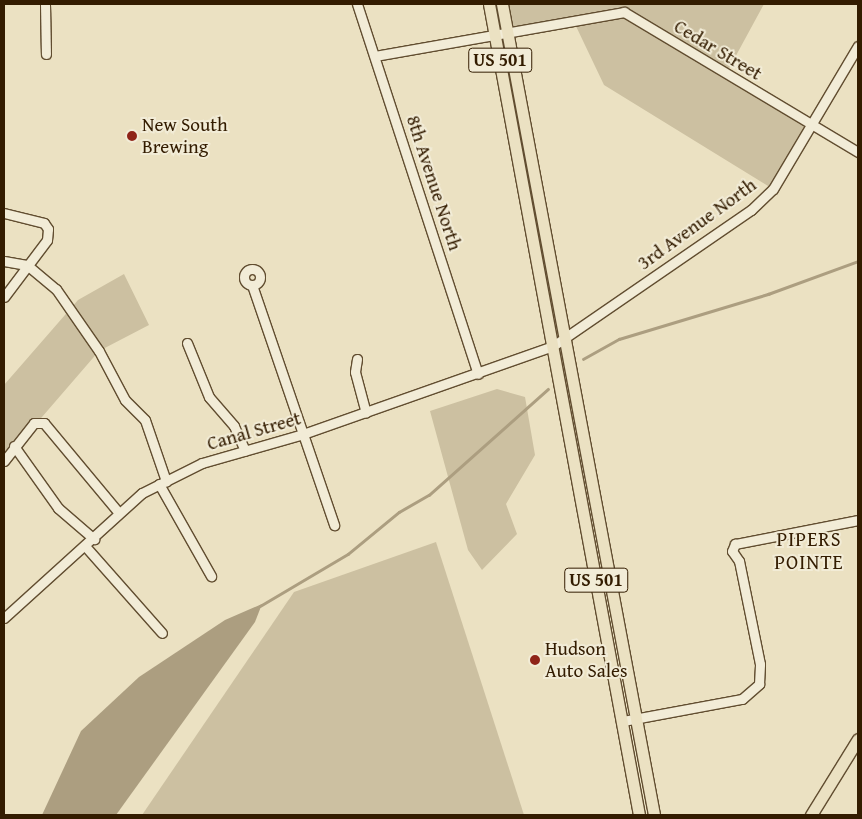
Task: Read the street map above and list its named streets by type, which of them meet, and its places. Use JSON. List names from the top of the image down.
{
  "streets": {
    "main road": ["US 501"],
    "street": [
      "Cedar Street",
      "8th Avenue North",
      "3rd Avenue North",
      "Canal Street"
    ]
  },
  "crossings": [
    ["Cedar Street", "3rd Avenue North"],
    ["US 501", "3rd Avenue North"],
    ["US 501", "Canal Street"],
    ["8th Avenue North", "Canal Street"],
    ["3rd Avenue North", "Canal Street"]
  ],
  "districts": ["PIPERS POINTE"],
  "places": ["New South Brewing", "Hudson Auto Sales"]
}
